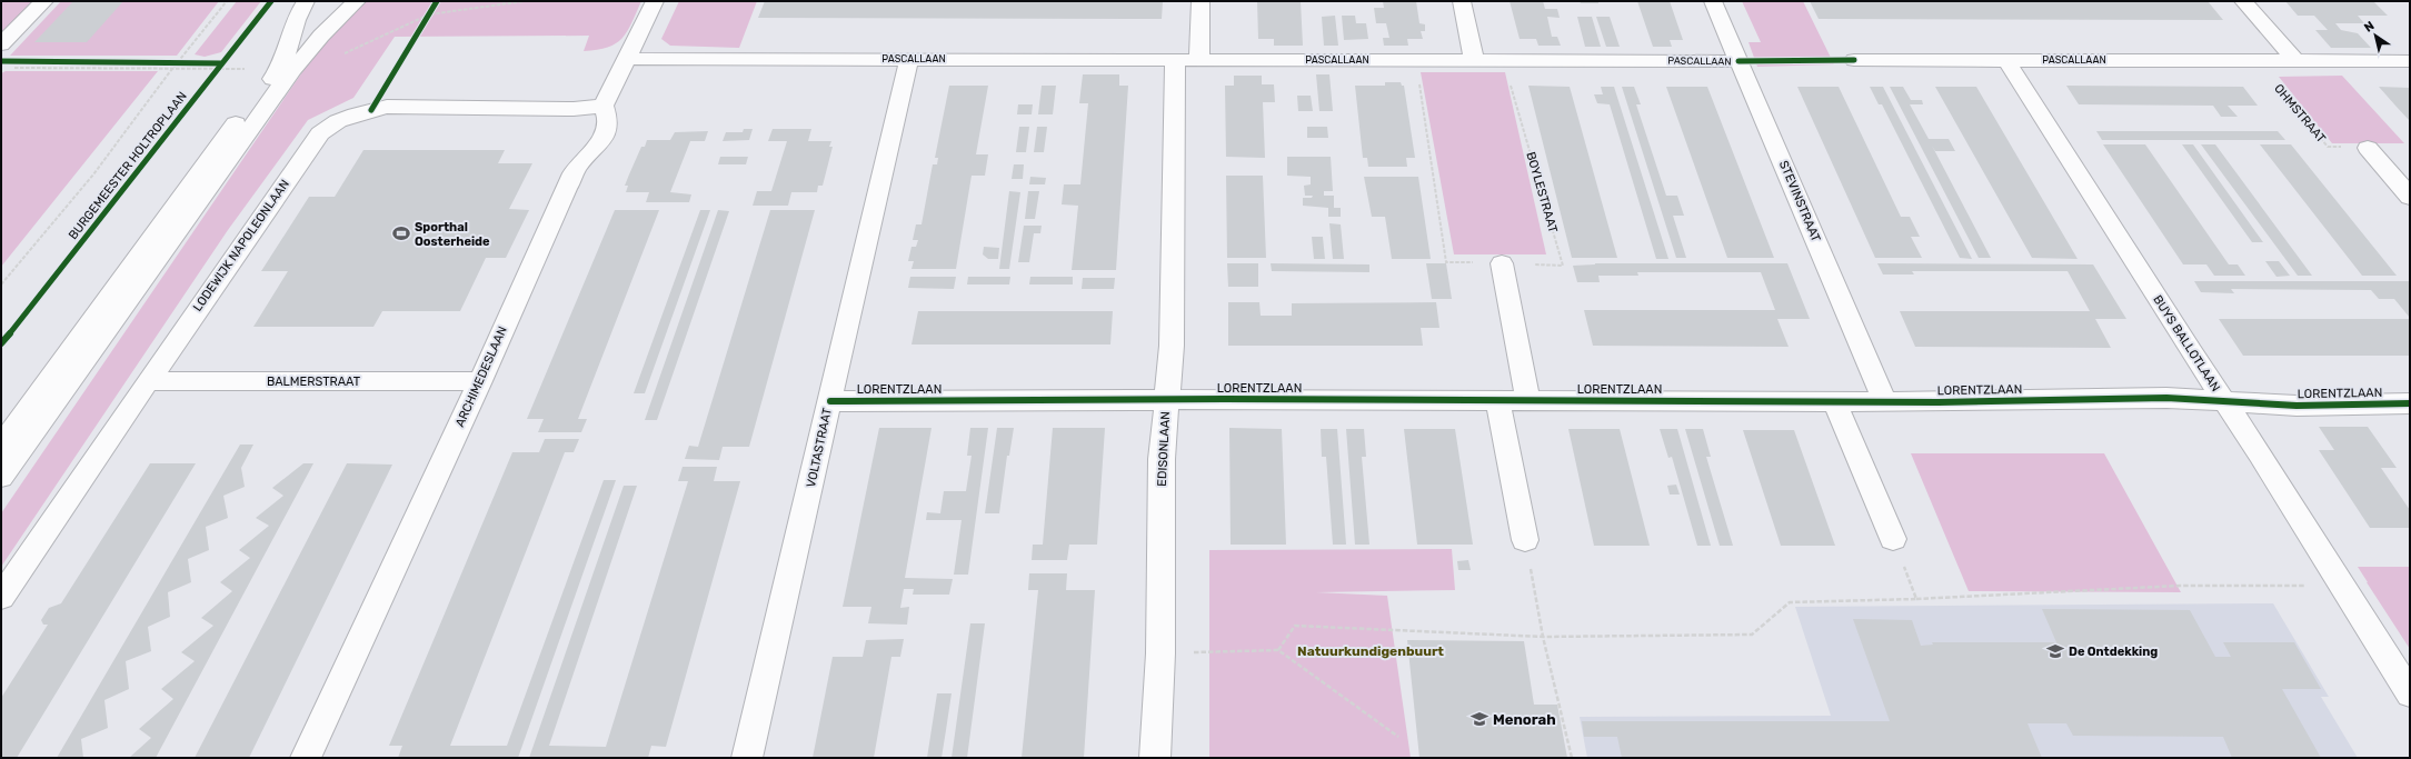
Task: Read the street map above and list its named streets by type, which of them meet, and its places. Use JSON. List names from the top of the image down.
{
  "streets": {
    "street": [
      "PASCALLAAN",
      "STEVINSTRAAT",
      "LODEWIJK NAPOLEONLAAN",
      "BUYS BALLOTLAAN",
      "ARCHIMEDESLAAN",
      "BALMERSTRAAT",
      "LORENTZLAAN",
      "VOLTASTRAAT",
      "EDISONLAAN"
    ],
    "path": ["OHMSTRAAT", "BOYLESTRAAT"],
    "cycle path": ["BURGEMEESTER HOLTROPLAAN"]
  },
  "crossings": [
    ["PASCALLAAN", "OHMSTRAAT"],
    ["PASCALLAAN", "BOYLESTRAAT"],
    ["PASCALLAAN", "STEVINSTRAAT"],
    ["PASCALLAAN", "BUYS BALLOTLAAN"],
    ["PASCALLAAN", "VOLTASTRAAT"],
    ["PASCALLAAN", "EDISONLAAN"],
    ["STEVINSTRAAT", "LORENTZLAAN"],
    ["LODEWIJK NAPOLEONLAAN", "ARCHIMEDESLAAN"],
    ["LODEWIJK NAPOLEONLAAN", "BALMERSTRAAT"],
    ["BUYS BALLOTLAAN", "LORENTZLAAN"],
    ["ARCHIMEDESLAAN", "BALMERSTRAAT"],
    ["LORENTZLAAN", "VOLTASTRAAT"],
    ["LORENTZLAAN", "EDISONLAAN"]
  ],
  "districts": ["Natuurkundigenbuurt"],
  "places": {
    "sports": ["Sporthal Oosterheide"],
    "school or university": ["De Ontdekking", "Menorah"]
  },
  "north": "top left"
}
